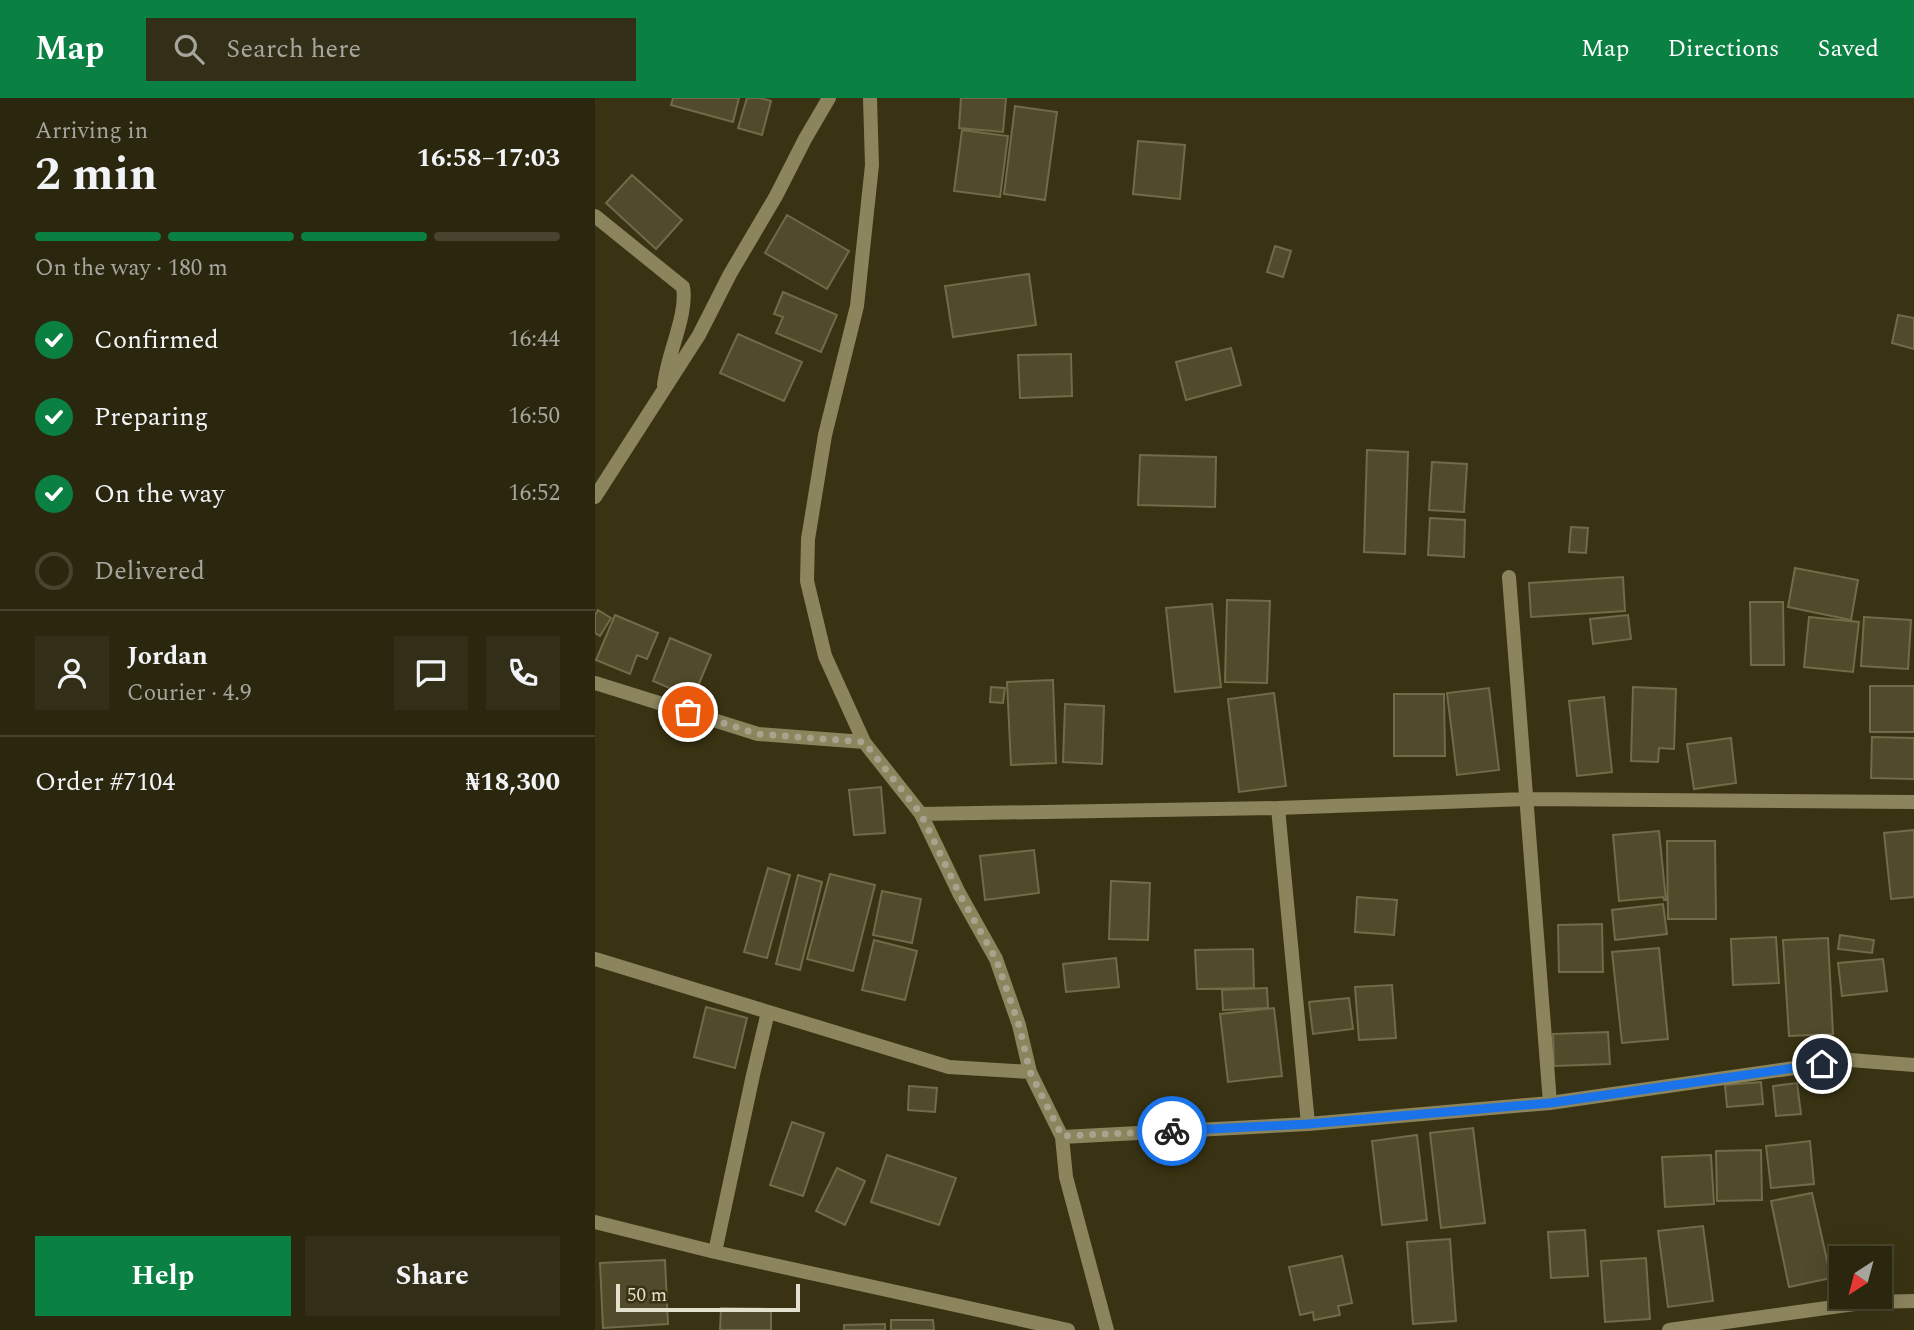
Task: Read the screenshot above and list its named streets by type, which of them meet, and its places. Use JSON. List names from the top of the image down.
{
  "scale_bar": "50 m",
  "north": "bottom left",
  "page": {
    "header": "Map",
    "search": "Search here",
    "nav": ["Map", "Directions", "Saved"],
    "heading": ["2 min", "Arriving in", "16:58–17:03"],
    "panel": [
      "Jordan",
      "Courier · 4.9",
      "Order #7104",
      "₦18,300"
    ],
    "bar": "On the way · 180 m",
    "list": [
      ["Confirmed", "16:44"],
      ["Preparing", "16:50"],
      ["On the way", "16:52"],
      "Delivered"
    ],
    "buttons": ["Help", "Share"],
    "scale": "50 m"
  }
}
